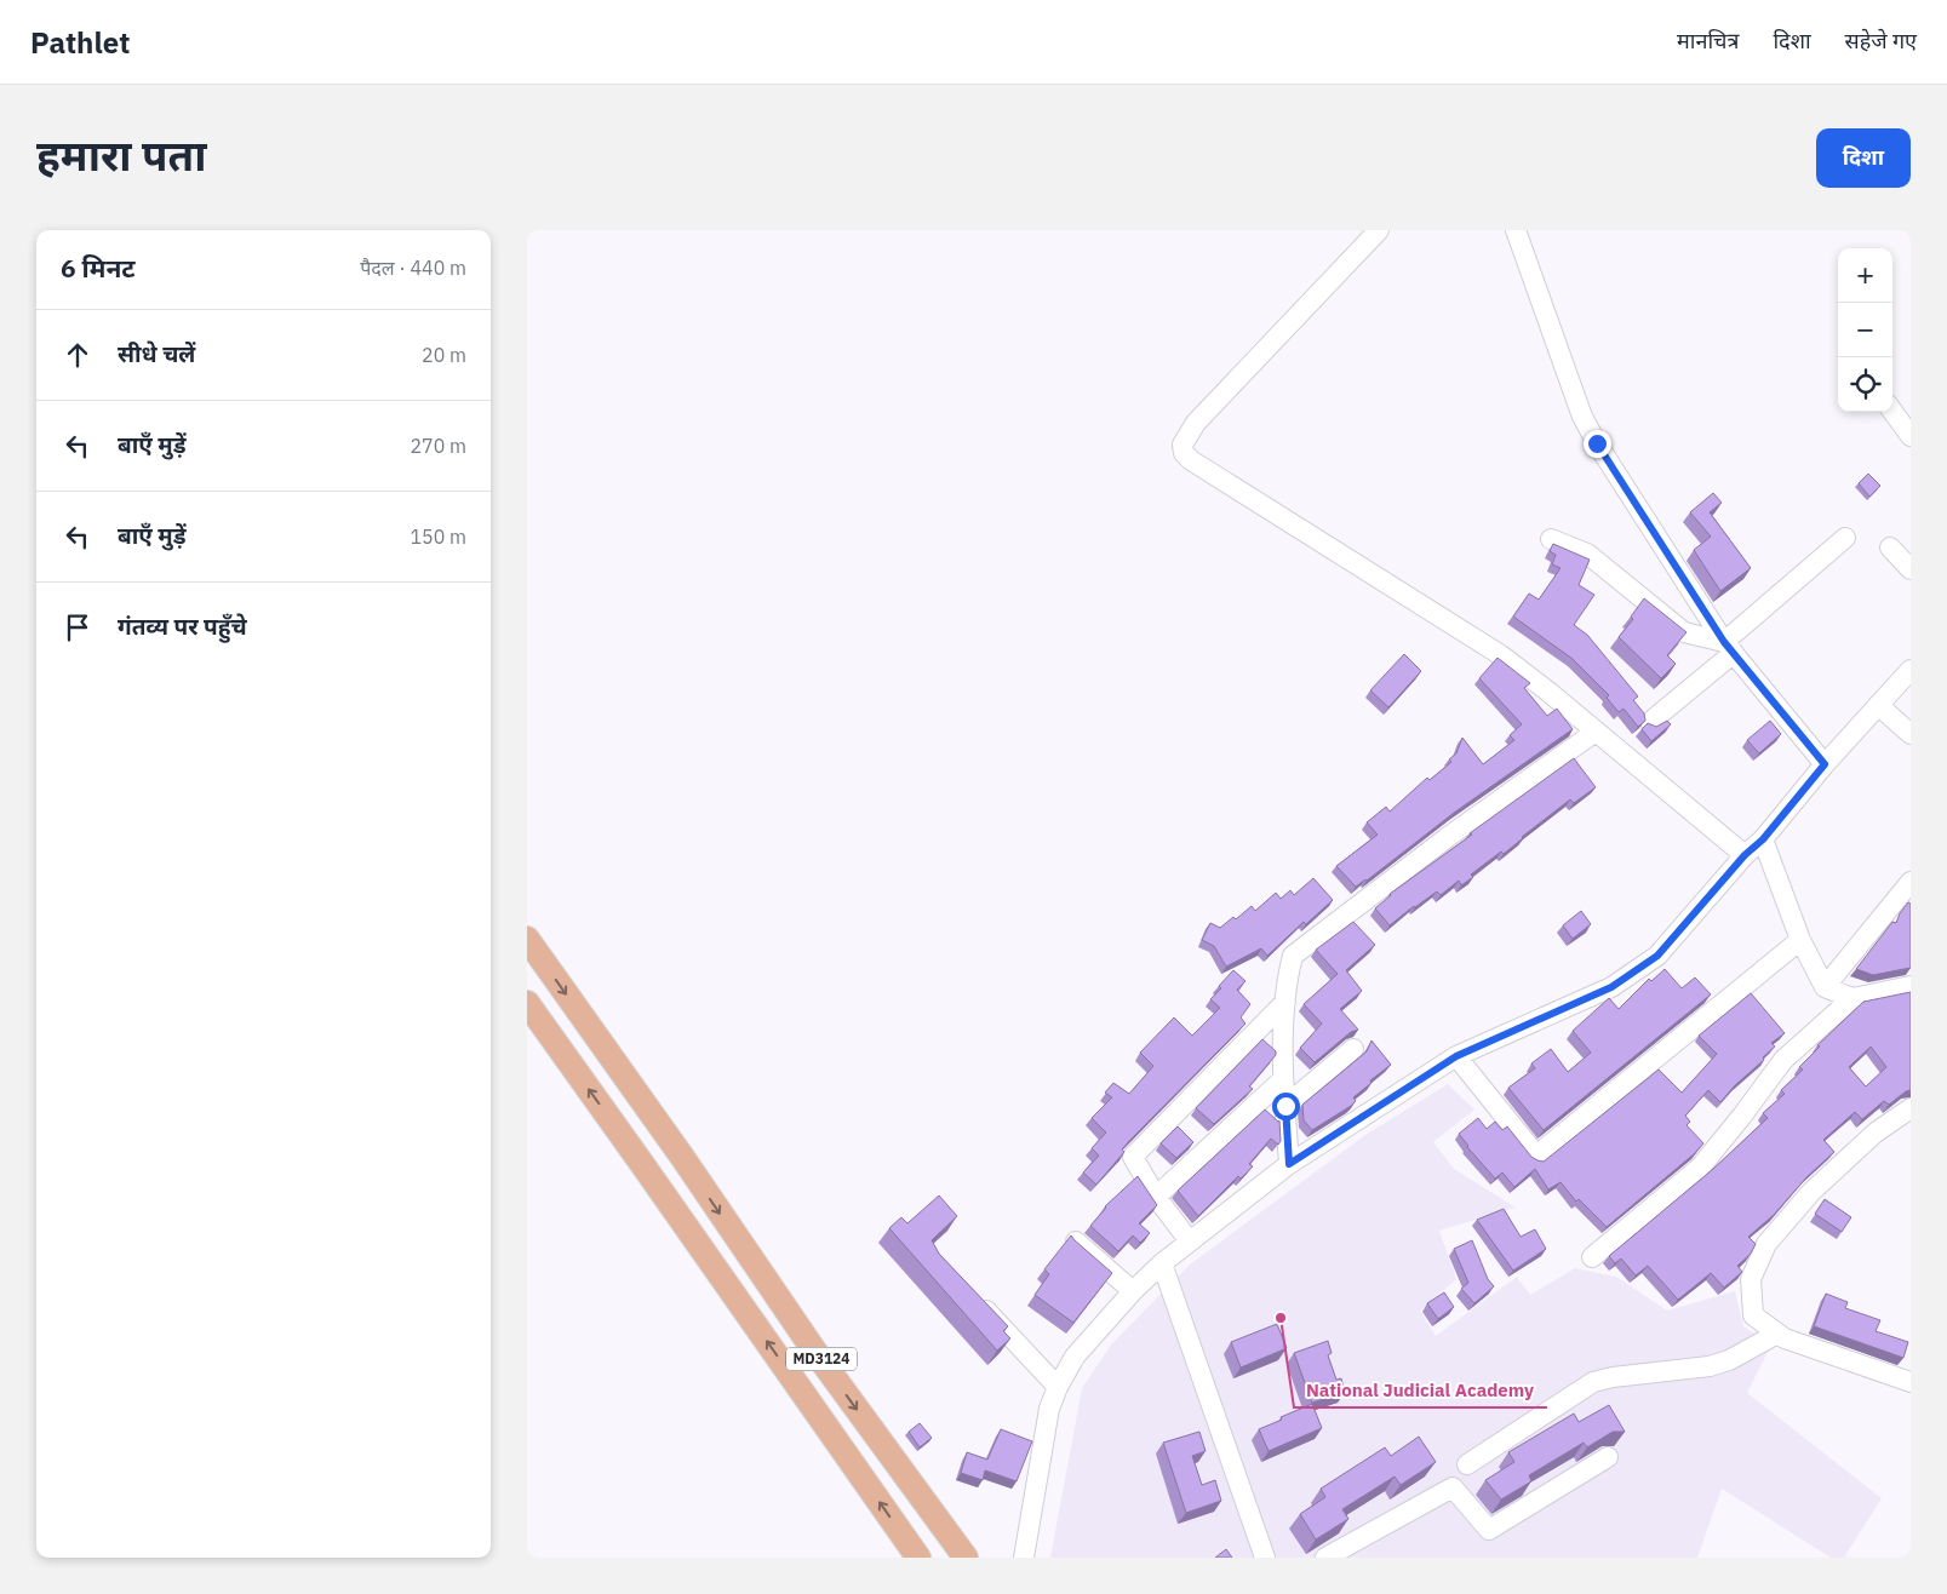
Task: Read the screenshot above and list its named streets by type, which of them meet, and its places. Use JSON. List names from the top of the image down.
{
  "streets": {
    "main road": ["MD3124"]
  },
  "places": ["National Judicial Academy"],
  "page": {
    "header": "Pathlet",
    "nav": ["मानचित्र", "दिशा", "सहेजे गए"],
    "title": "हमारा पता",
    "buttons": "दिशा",
    "heading": ["6 मिनट", "पैदल · 440 m"],
    "map_buttons": ["+", "−"],
    "list": [
      ["सीधे चलें", "20 m"],
      ["बाएँ मुड़ें", "270 m"],
      ["बाएँ मुड़ें", "150 m"],
      "गंतव्य पर पहुँचे"
    ]
  }
}
